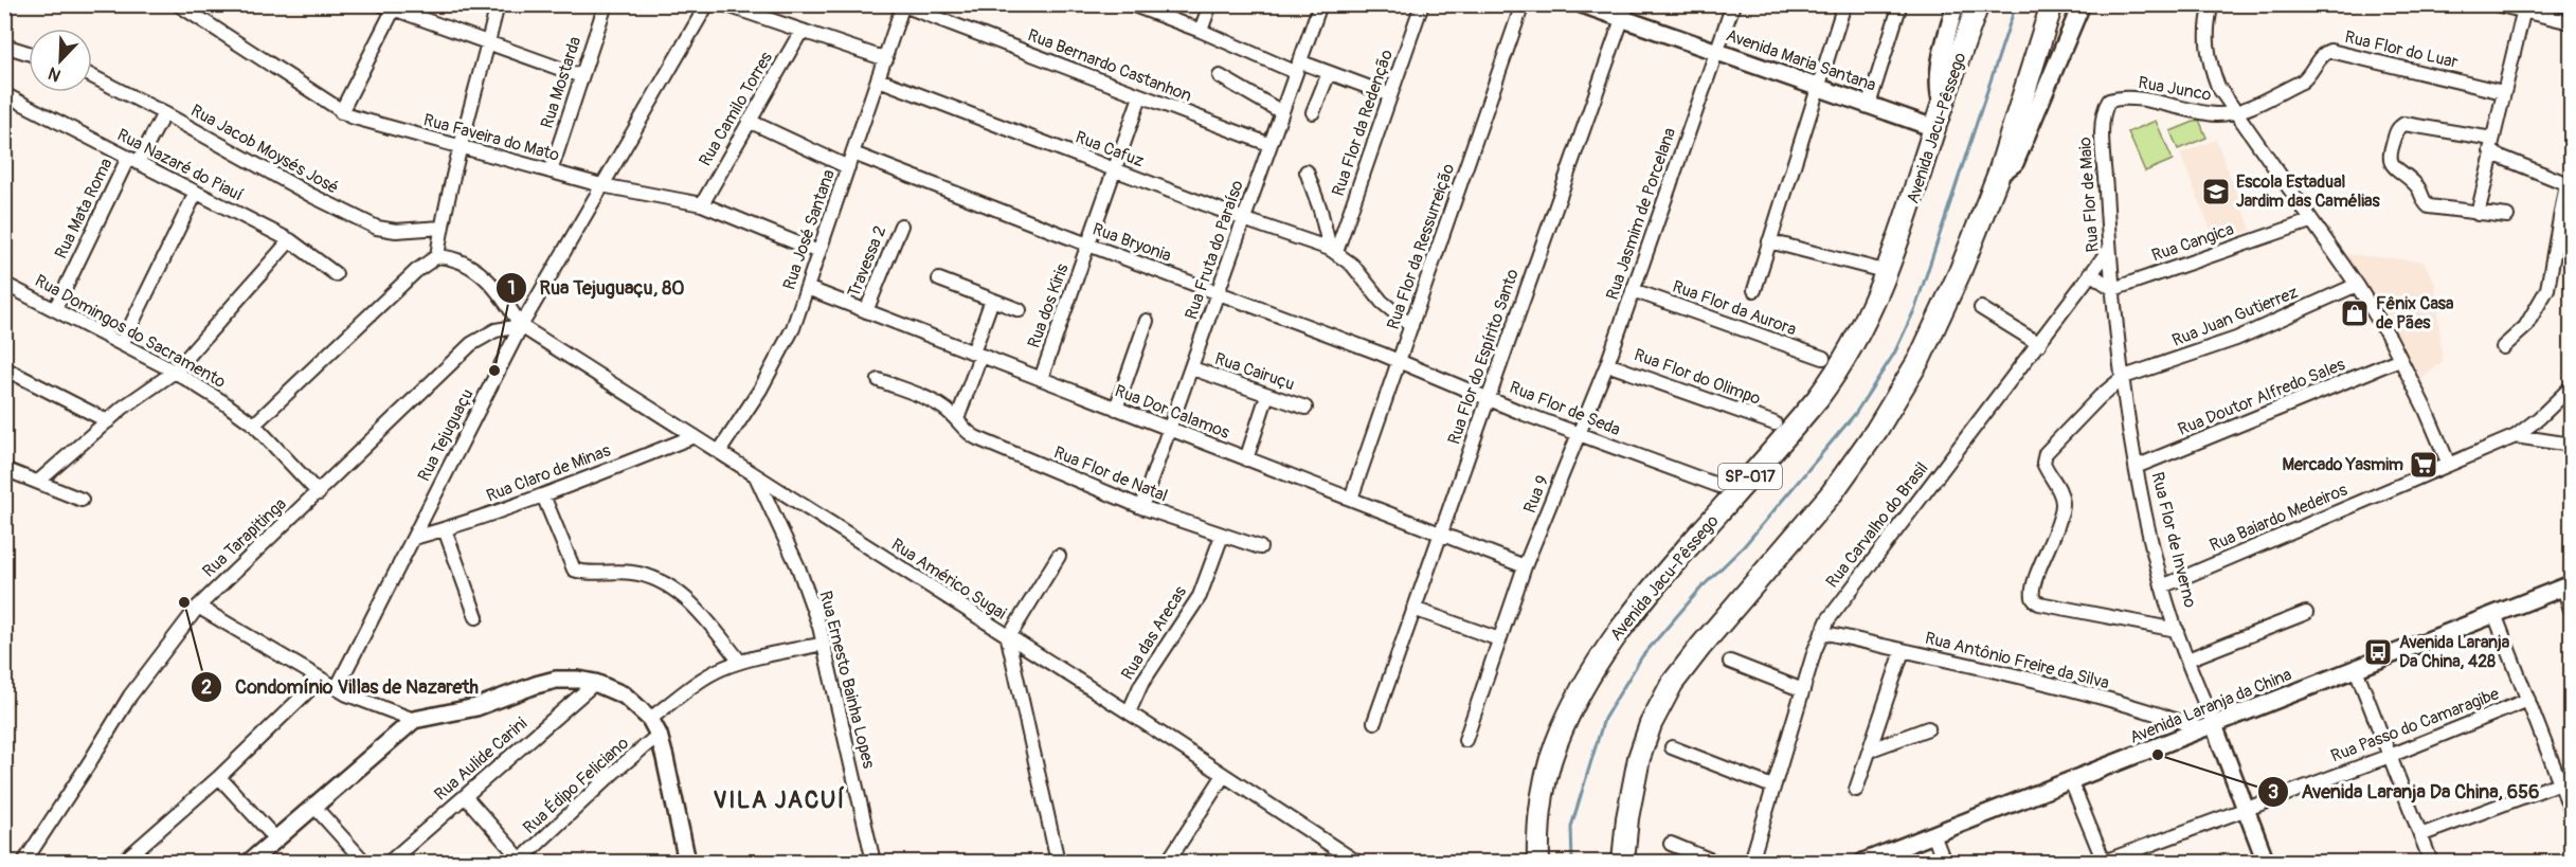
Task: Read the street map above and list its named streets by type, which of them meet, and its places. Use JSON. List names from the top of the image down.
{
  "streets": {
    "highway": ["Avenida Jacu-Pêssego", "SP-017"],
    "street": [
      "Rua Flor do Luar",
      "Avenida Maria Santana",
      "Rua Bernardo Castanhon",
      "Rua Mostarda",
      "Rua Junco",
      "Rua Camilo Torres",
      "Rua Flor da Redenção",
      "Rua Faveira do Mato",
      "Rua Jacob Moysés José",
      "Rua Cafuz",
      "Rua Nazaré do Piauí",
      "Rua Flor de Maio",
      "Rua Mata Roma",
      "Rua Jasmim de Porcelana",
      "Rua José Santana",
      "Rua Bryonia",
      "Rua Cangica",
      "Rua Flor da Ressurreição",
      "Rua Fruta do Paraíso",
      "Travessa 2",
      "Rua dos Kiris",
      "Rua Flor da Aurora",
      "Rua Juan Gutierrez",
      "Rua Domingos do Sacramento",
      "Rua Flor do Espírito Santo",
      "Rua Cairuçu",
      "Rua Flor do Olimpo",
      "Rua Doutor Alfredo Sales",
      "Rua Flor de Seda",
      "Rua Dor Calamos",
      "Rua Tejuguaçu",
      "Rua Claro de Minas",
      "Rua Flor de Natal",
      "Rua 9",
      "Rua Baiardo Medeiros",
      "Rua Carvalho do Brasil",
      "Rua Tarapitinga",
      "Rua Flor de Inverno",
      "Rua Américo Sugai",
      "Rua das Arecas",
      "Rua Antônio Freire da Silva",
      "Rua Ernesto Bainha Lopes",
      "Avenida Laranja da China",
      "Rua Passo do Camaragibe",
      "Rua Aulide Carini",
      "Rua Édipo Feliciano"
    ]
  },
  "crossings": [
    ["Rua Flor do Luar", "Rua Junco"],
    ["Avenida Maria Santana", "Avenida Jacu-Pêssego"],
    ["Avenida Maria Santana", "Rua Jasmim de Porcelana"],
    ["Avenida Maria Santana", "Rua Flor do Espírito Santo"],
    ["Rua Bernardo Castanhon", "Rua José Santana"],
    ["Rua Bernardo Castanhon", "Rua Fruta do Paraíso"],
    ["Rua Bernardo Castanhon", "Rua dos Kiris"],
    ["Rua Mostarda", "Rua Faveira do Mato"],
    ["Rua Junco", "Rua Flor de Maio"],
    ["Rua Camilo Torres", "Rua Faveira do Mato"],
    ["Rua Flor da Redenção", "Rua Cafuz"],
    ["Rua Faveira do Mato", "Rua José Santana"],
    ["Rua Faveira do Mato", "Rua Tejuguaçu"],
    ["Rua Jacob Moysés José", "Rua Mata Roma"],
    ["Rua Cafuz", "Rua José Santana"],
    ["Rua Cafuz", "Rua Fruta do Paraíso"],
    ["Rua Cafuz", "Rua dos Kiris"],
    ["Rua Nazaré do Piauí", "Rua Mata Roma"],
    ["Rua Flor de Maio", "Rua Cangica"],
    ["Rua Flor de Maio", "Rua Carvalho do Brasil"],
    ["Rua Flor de Maio", "Rua Flor de Inverno"],
    ["Rua Mata Roma", "Rua Domingos do Sacramento"],
    ["Rua Jasmim de Porcelana", "Rua Flor da Aurora"],
    ["Rua Jasmim de Porcelana", "Rua Flor do Olimpo"],
    ["Rua Jasmim de Porcelana", "Rua Flor de Seda"],
    ["Rua Jasmim de Porcelana", "Rua 9"],
    ["Rua José Santana", "Rua Bryonia"],
    ["Rua José Santana", "Rua Dor Calamos"],
    ["Rua José Santana", "Rua Américo Sugai"],
    ["Rua Bryonia", "Rua Flor da Ressurreição"],
    ["Rua Bryonia", "Rua Fruta do Paraíso"],
    ["Rua Bryonia", "Rua dos Kiris"],
    ["Rua Bryonia", "Rua Flor de Seda"],
    ["Rua Cangica", "Rua Flor de Inverno"],
    ["Rua Flor da Ressurreição", "Rua Flor de Seda"],
    ["Rua Flor da Ressurreição", "Rua Dor Calamos"],
    ["Rua Fruta do Paraíso", "Rua Cairuçu"],
    ["Rua Fruta do Paraíso", "Rua Dor Calamos"],
    ["Rua Fruta do Paraíso", "Rua Flor de Natal"],
    ["Travessa 2", "Rua Dor Calamos"],
    ["Rua dos Kiris", "Rua Dor Calamos"],
    ["Rua Juan Gutierrez", "Rua Flor de Inverno"],
    ["Rua Domingos do Sacramento", "Rua Tarapitinga"],
    ["Rua Flor do Espírito Santo", "Rua Flor de Seda"],
    ["Rua Flor do Espírito Santo", "Rua Dor Calamos"],
    ["Rua Doutor Alfredo Sales", "Rua Flor de Inverno"],
    ["Rua Flor de Seda", "Rua 9"],
    ["Rua Dor Calamos", "Rua 9"],
    ["Rua Tejuguaçu", "Rua Claro de Minas"],
    ["Rua Tejuguaçu", "Rua Tarapitinga"],
    ["Rua Tejuguaçu", "Rua Américo Sugai"],
    ["Rua Claro de Minas", "Rua Américo Sugai"],
    ["Rua Flor de Natal", "Rua das Arecas"],
    ["Rua Baiardo Medeiros", "Rua Flor de Inverno"],
    ["Rua Carvalho do Brasil", "Rua Antônio Freire da Silva"],
    ["Rua Tarapitinga", "Rua Américo Sugai"],
    ["Rua Flor de Inverno", "Rua Antônio Freire da Silva"],
    ["Rua Flor de Inverno", "Avenida Laranja da China"],
    ["Rua Flor de Inverno", "Rua Passo do Camaragibe"],
    ["Rua Américo Sugai", "Rua das Arecas"],
    ["Rua Américo Sugai", "Rua Ernesto Bainha Lopes"],
    ["Rua Antônio Freire da Silva", "Avenida Laranja da China"]
  ],
  "districts": ["VILA JACUÍ"],
  "places": {
    "school or university": ["Escola Estadual Jardim das Camélias"],
    "shop": ["Fênix Casa de Pães"],
    "other": ["Rua Tejuguaçu, 80", "Condomínio Villas de Nazareth", "Avenida Laranja Da China, 656"],
    "supermarket": ["Mercado Yasmim"],
    "bus stop": ["Avenida Laranja Da China, 428"]
  },
  "north": "bottom left"
}
